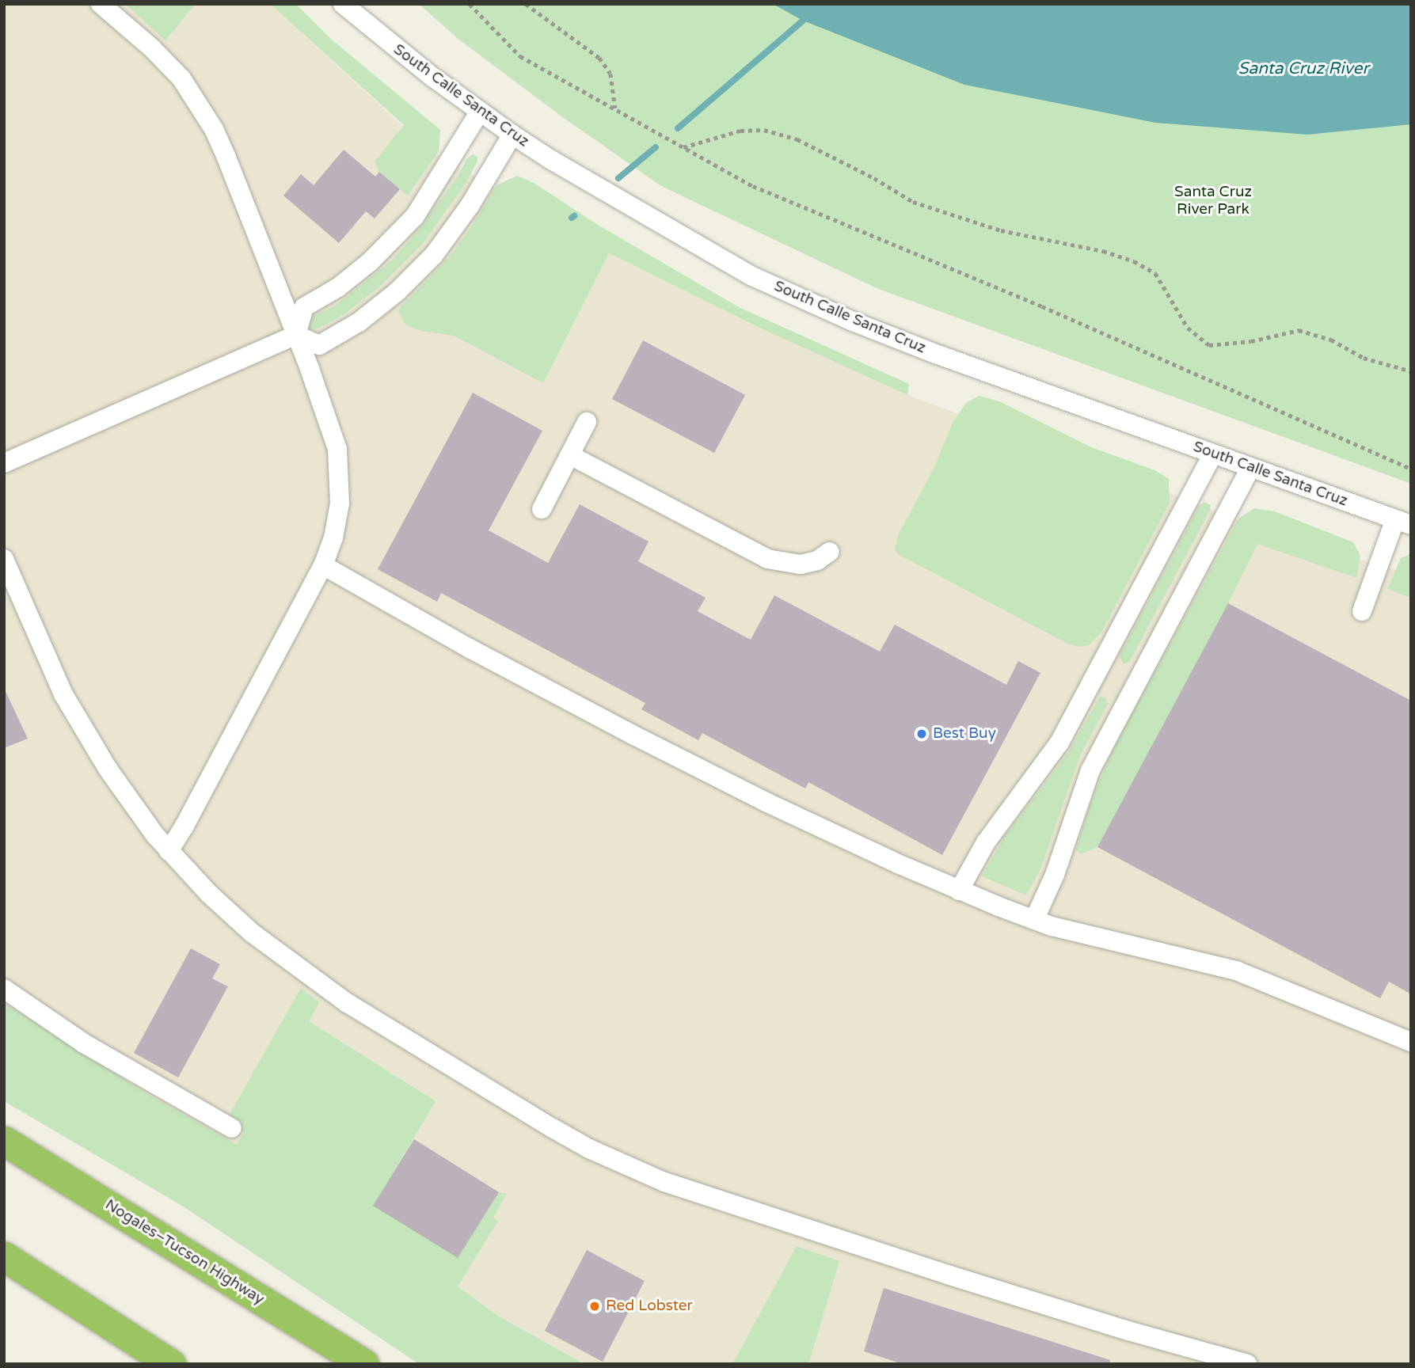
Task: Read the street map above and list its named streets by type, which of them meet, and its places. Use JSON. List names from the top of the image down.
{
  "streets": {
    "highway": ["Nogales–Tucson Highway"],
    "street": ["South Calle Santa Cruz"]
  },
  "water": ["Santa Cruz River"],
  "parks": ["Santa Cruz River Park"],
  "places": ["Best Buy", "Red Lobster"]
}
